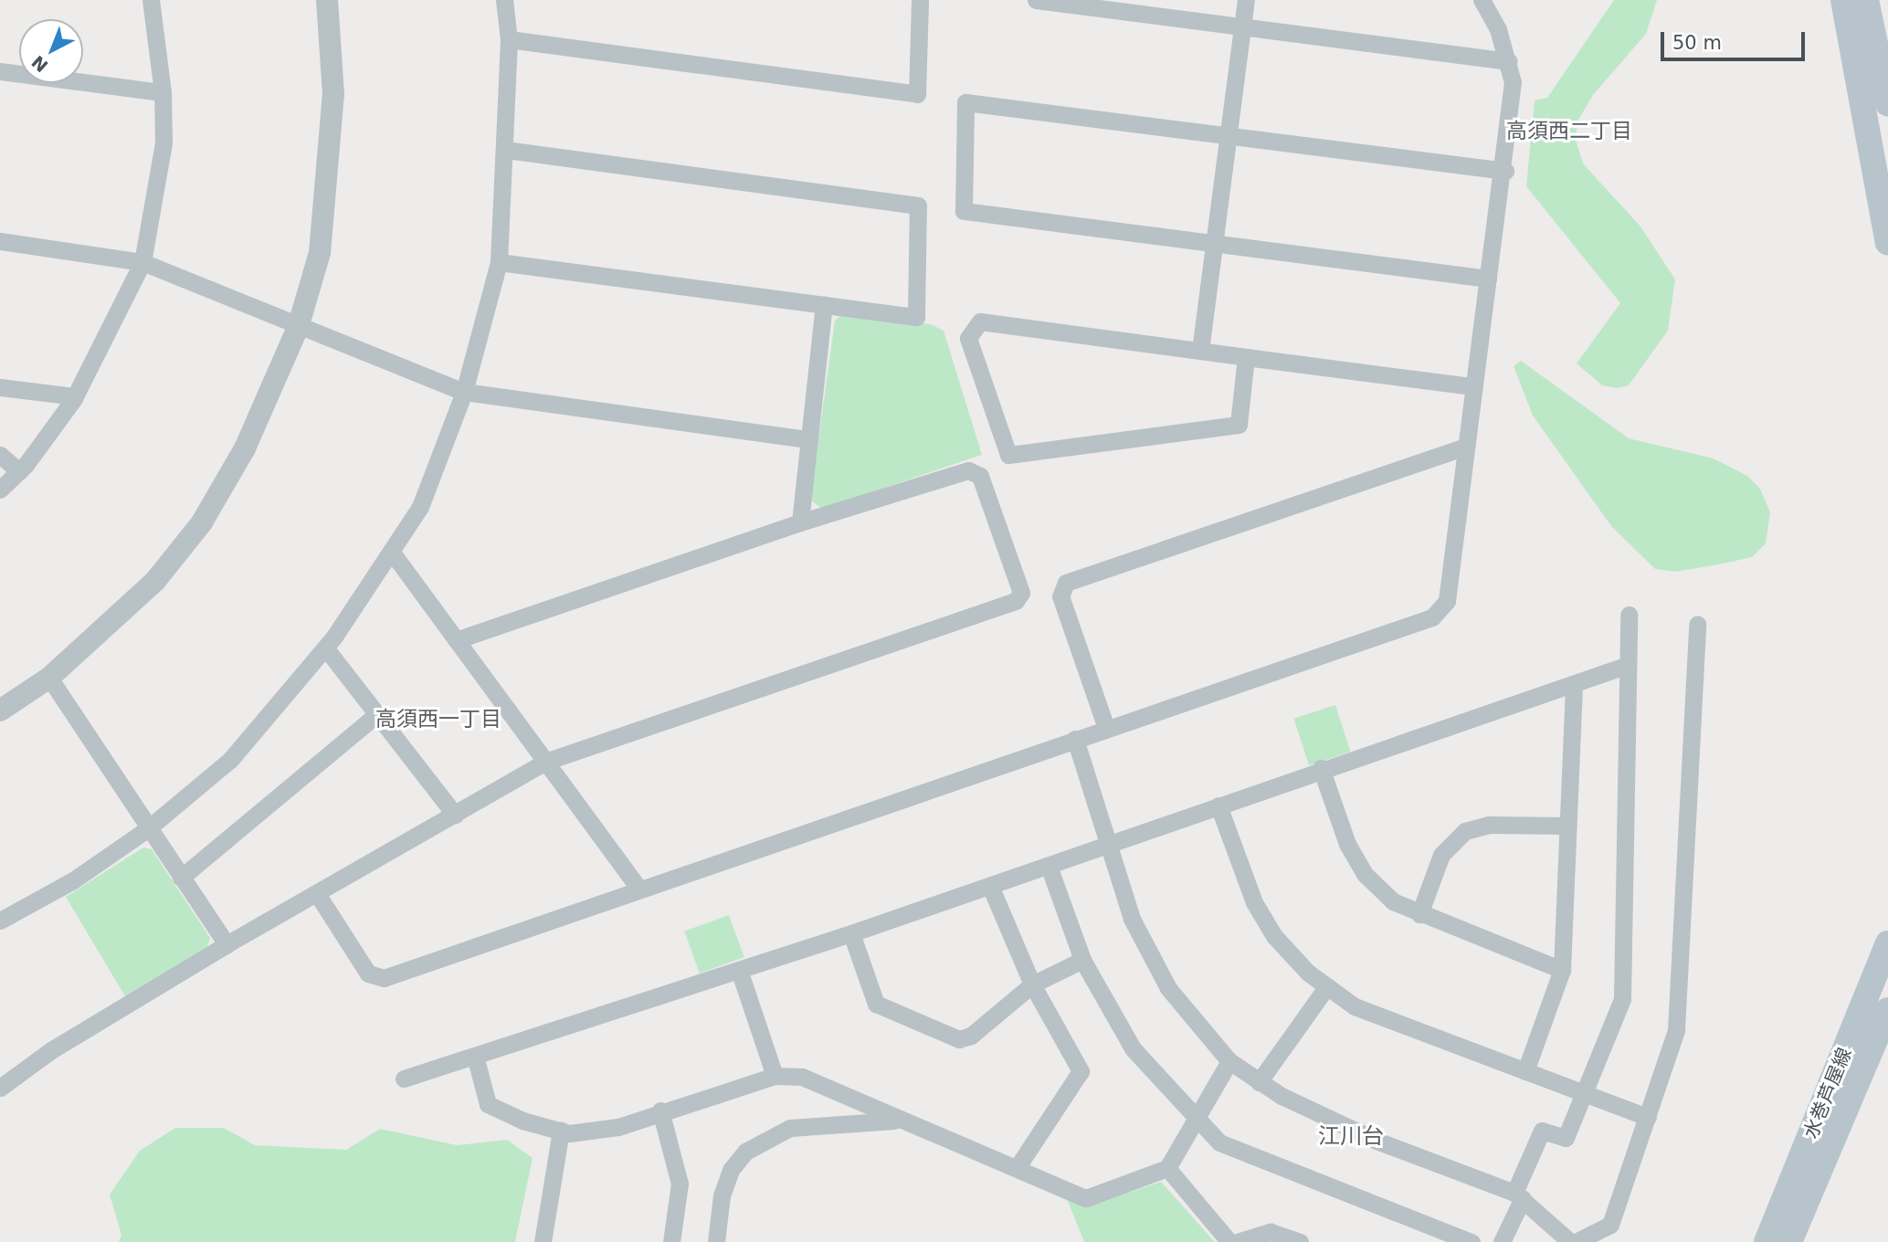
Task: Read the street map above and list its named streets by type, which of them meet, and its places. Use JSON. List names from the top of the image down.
{
  "streets": {
    "main road": ["水巻芦屋線"]
  },
  "districts": ["高須西二丁目", "高須西一丁目", "江川台"],
  "scale_bar": "50 m",
  "north": "bottom left"
}
